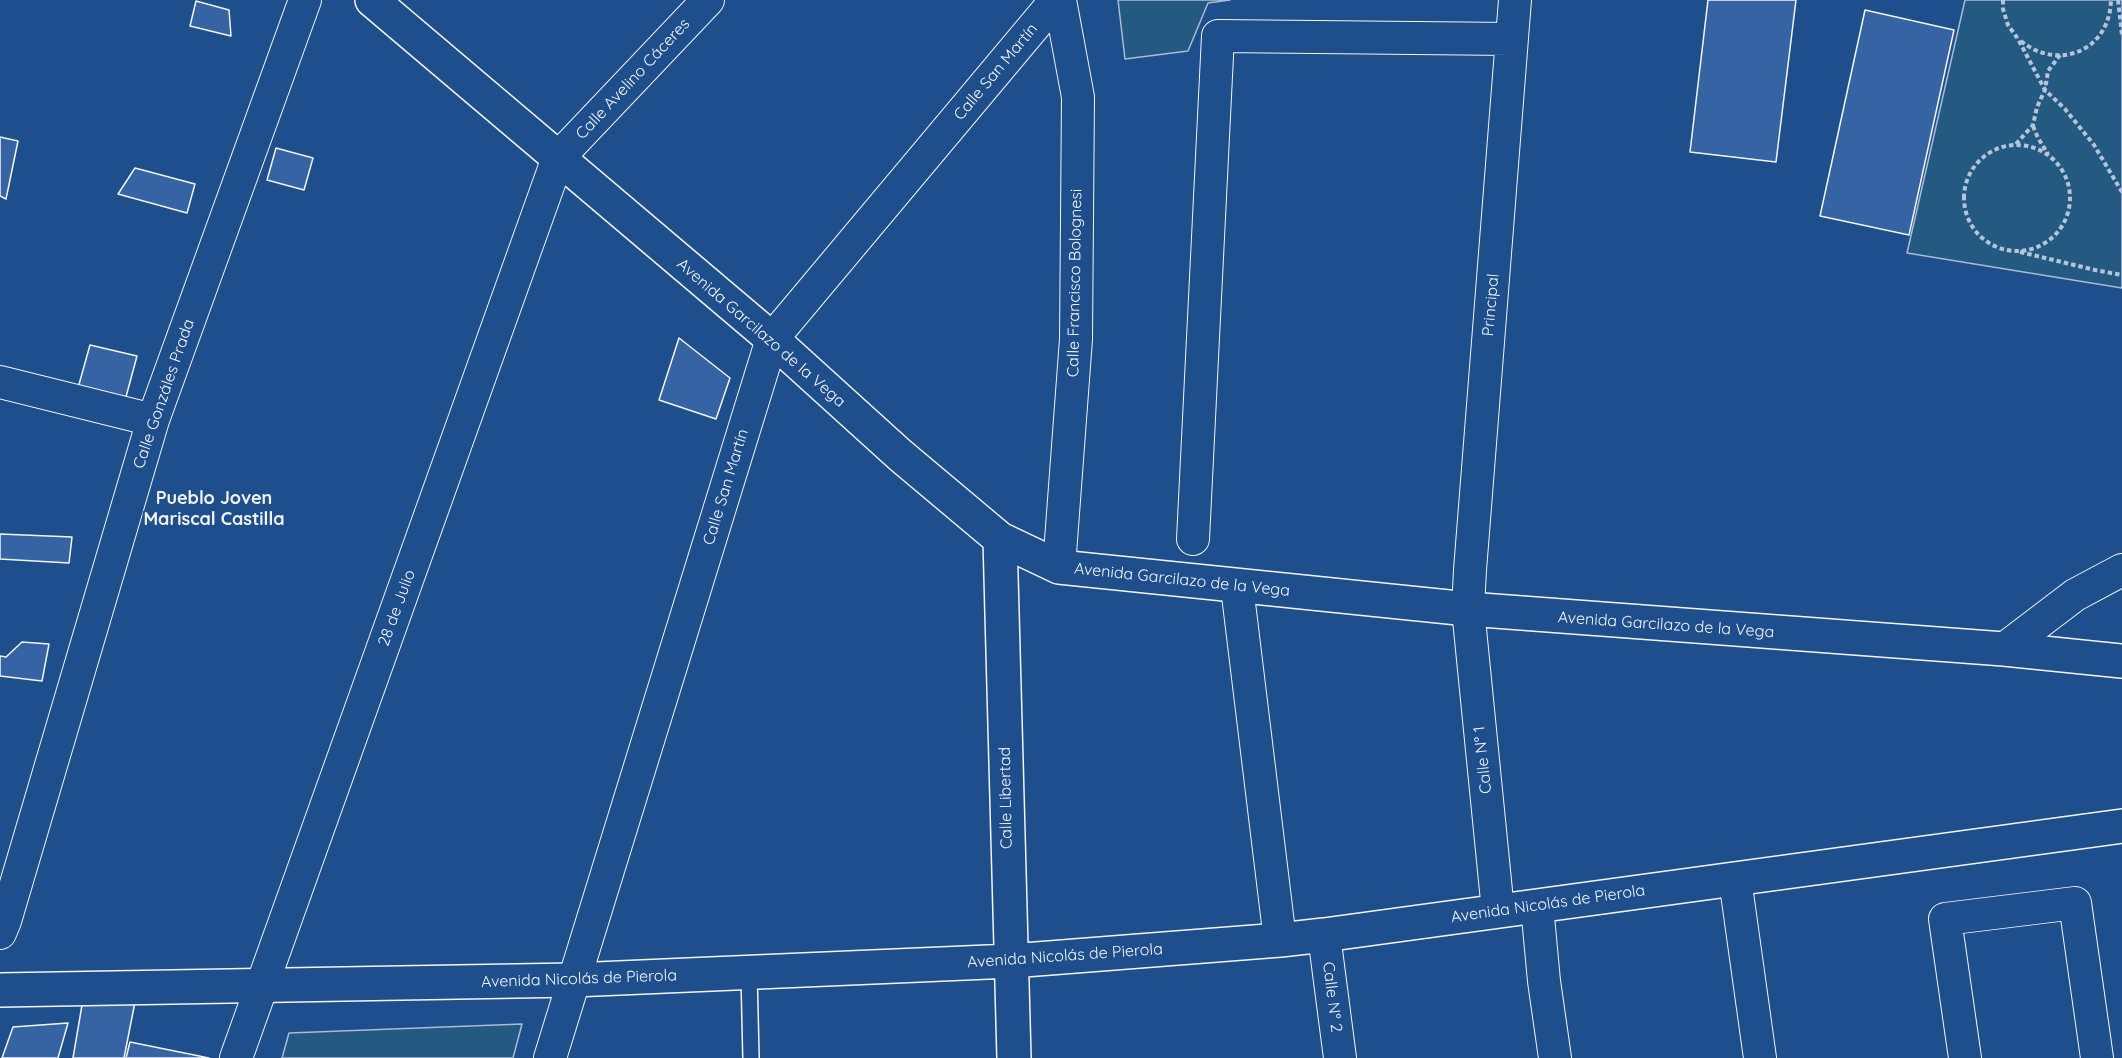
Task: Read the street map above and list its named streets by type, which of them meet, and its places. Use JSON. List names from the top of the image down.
{
  "streets": {
    "street": [
      "Calle San Martín",
      "Calle Avelino Cáceres",
      "Calle Francisco Bolognesi",
      "Principal",
      "Avenida Garcilazo de la Vega",
      "Calle Gonzáles Prada",
      "28 de Julio",
      "Calle N° 1",
      "Calle Libertad",
      "Avenida Nicolás de Pierola",
      "Calle N° 2"
    ]
  },
  "crossings": [
    ["Calle San Martín", "Calle Francisco Bolognesi"],
    ["Calle San Martín", "Avenida Garcilazo de la Vega"],
    ["Calle San Martín", "Avenida Nicolás de Pierola"],
    ["Calle Avelino Cáceres", "Avenida Garcilazo de la Vega"],
    ["Calle Avelino Cáceres", "28 de Julio"],
    ["Calle Francisco Bolognesi", "Avenida Garcilazo de la Vega"],
    ["Principal", "Avenida Garcilazo de la Vega"],
    ["Principal", "Calle N° 1"],
    ["Avenida Garcilazo de la Vega", "28 de Julio"],
    ["Avenida Garcilazo de la Vega", "Calle N° 1"],
    ["Avenida Garcilazo de la Vega", "Calle Libertad"],
    ["28 de Julio", "Avenida Nicolás de Pierola"],
    ["Calle N° 1", "Avenida Nicolás de Pierola"],
    ["Calle Libertad", "Avenida Nicolás de Pierola"],
    ["Avenida Nicolás de Pierola", "Calle N° 2"]
  ],
  "districts": ["Pueblo Joven Mariscal Castilla"]
}
